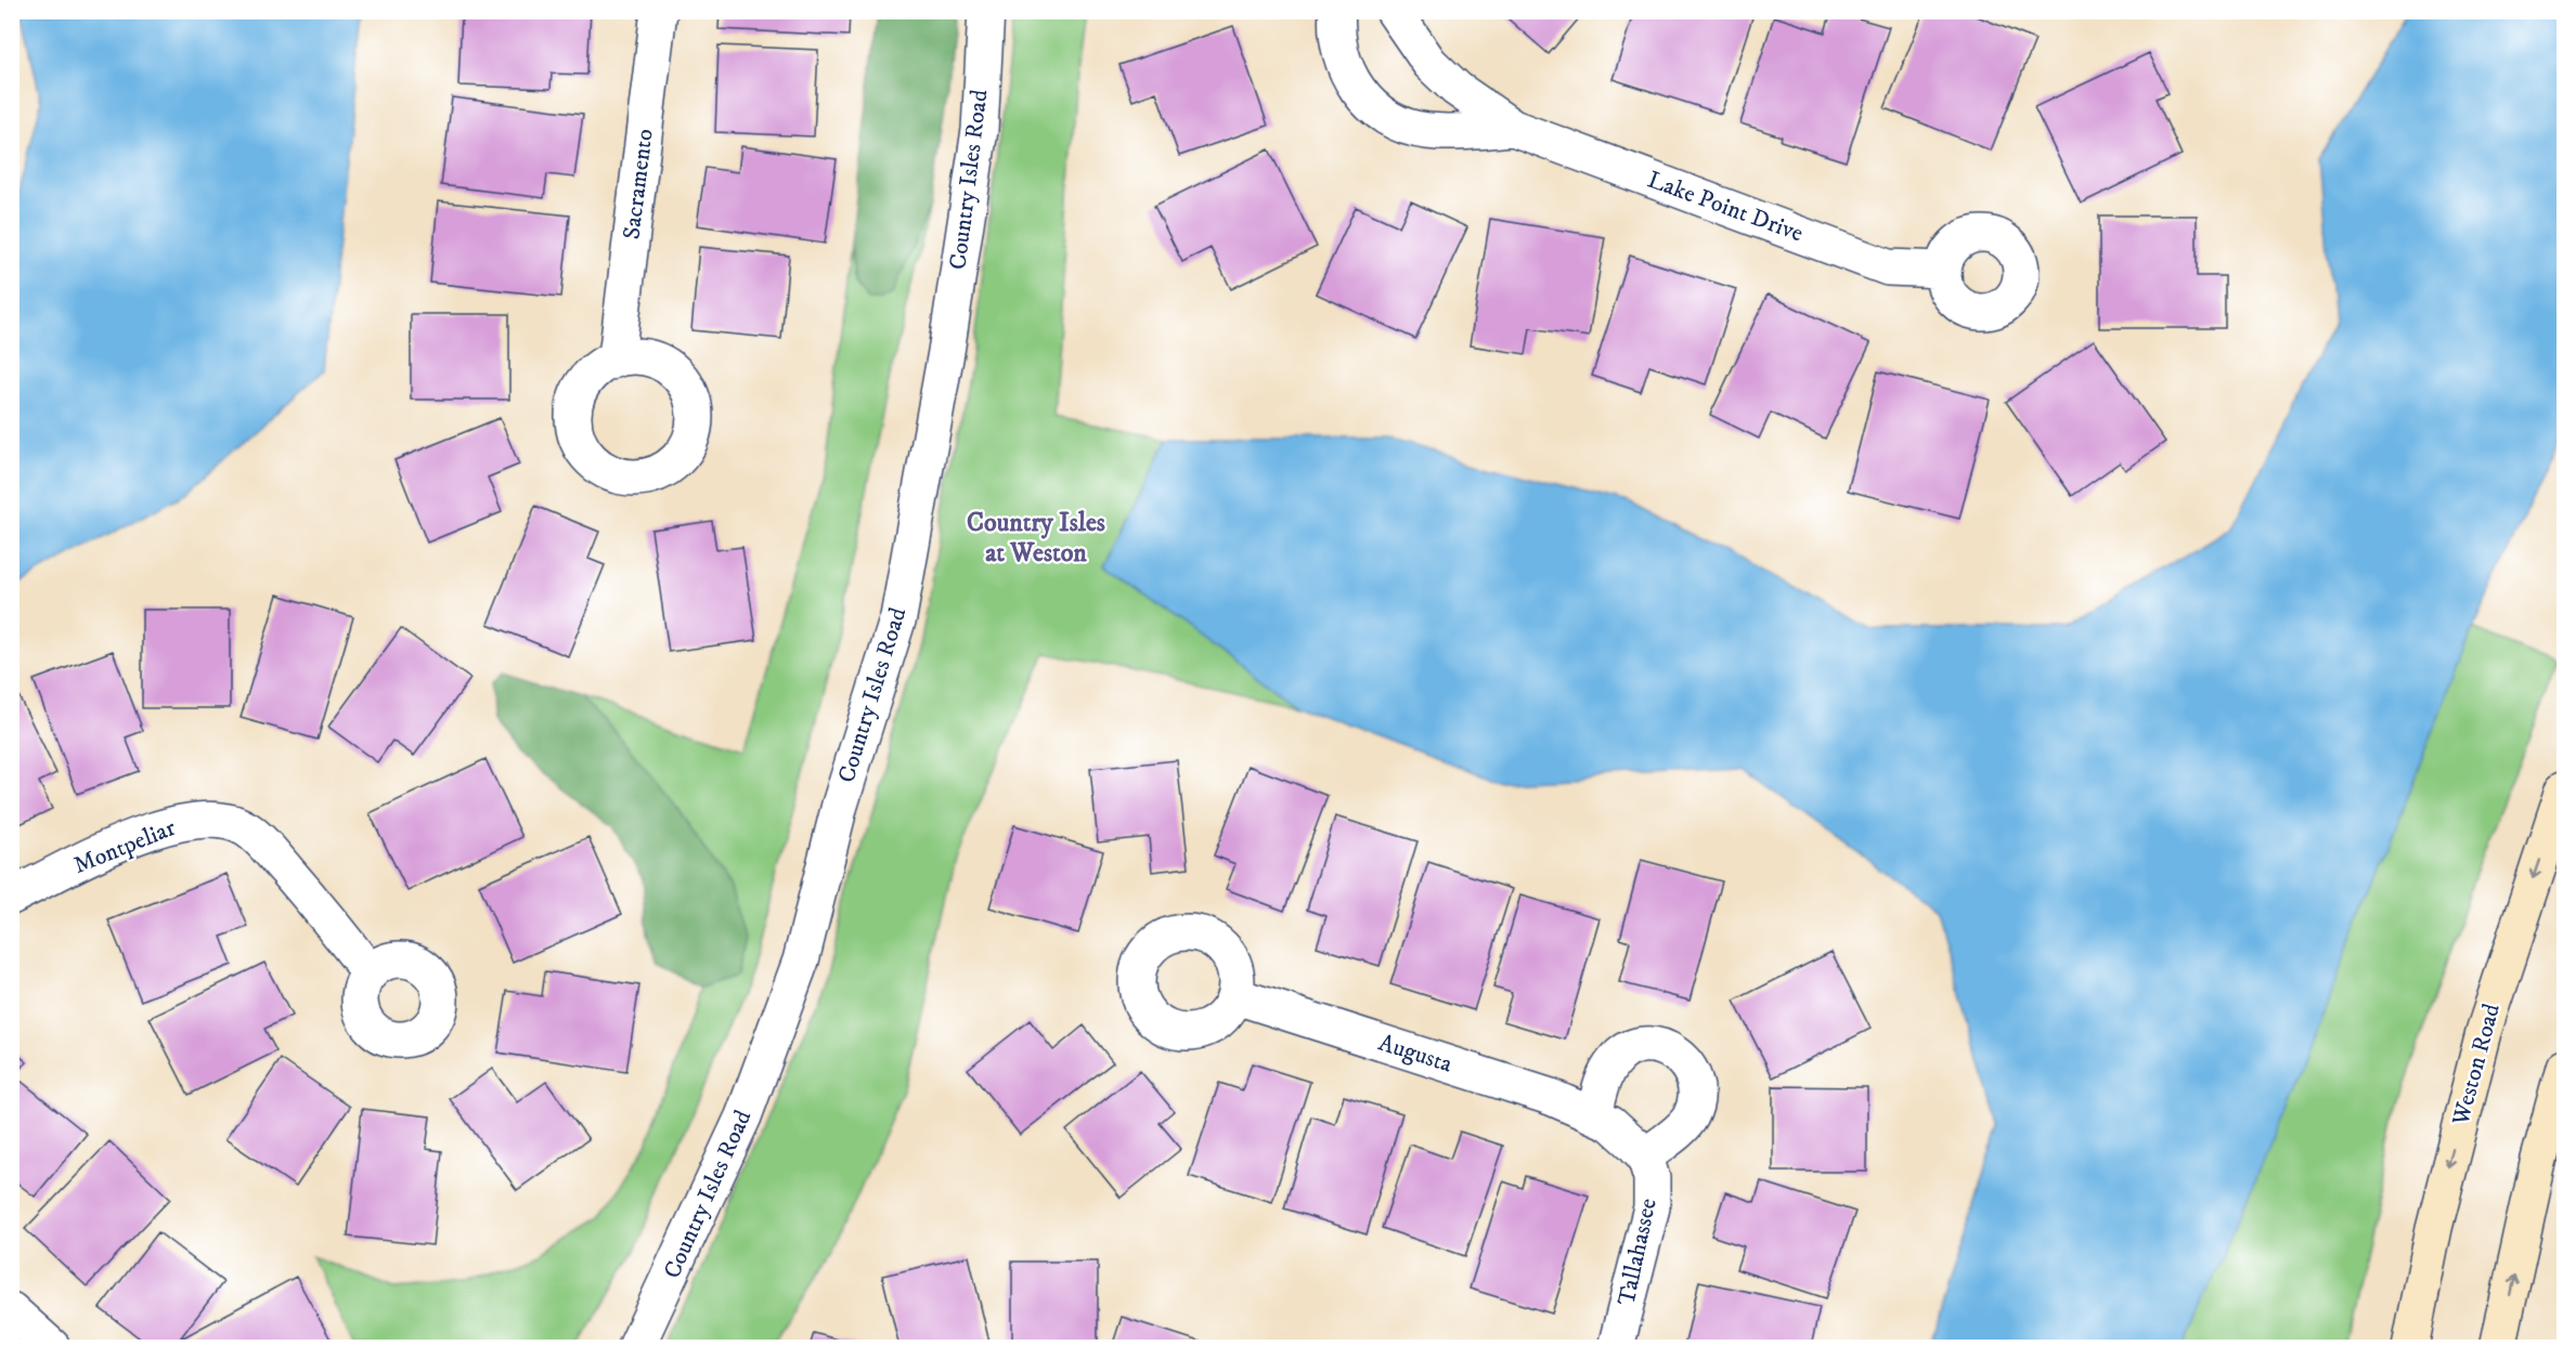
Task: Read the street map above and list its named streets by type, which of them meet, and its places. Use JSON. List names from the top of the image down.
{
  "streets": {
    "main road": ["Weston Road"],
    "street": [
      "Country Isles Road",
      "Sacramento",
      "Lake Point Drive",
      "Montpeliar",
      "Augusta",
      "Tallahassee"
    ]
  },
  "crossings": [
    ["Augusta", "Tallahassee"]
  ],
  "districts": ["Country Isles at Weston"]
}
